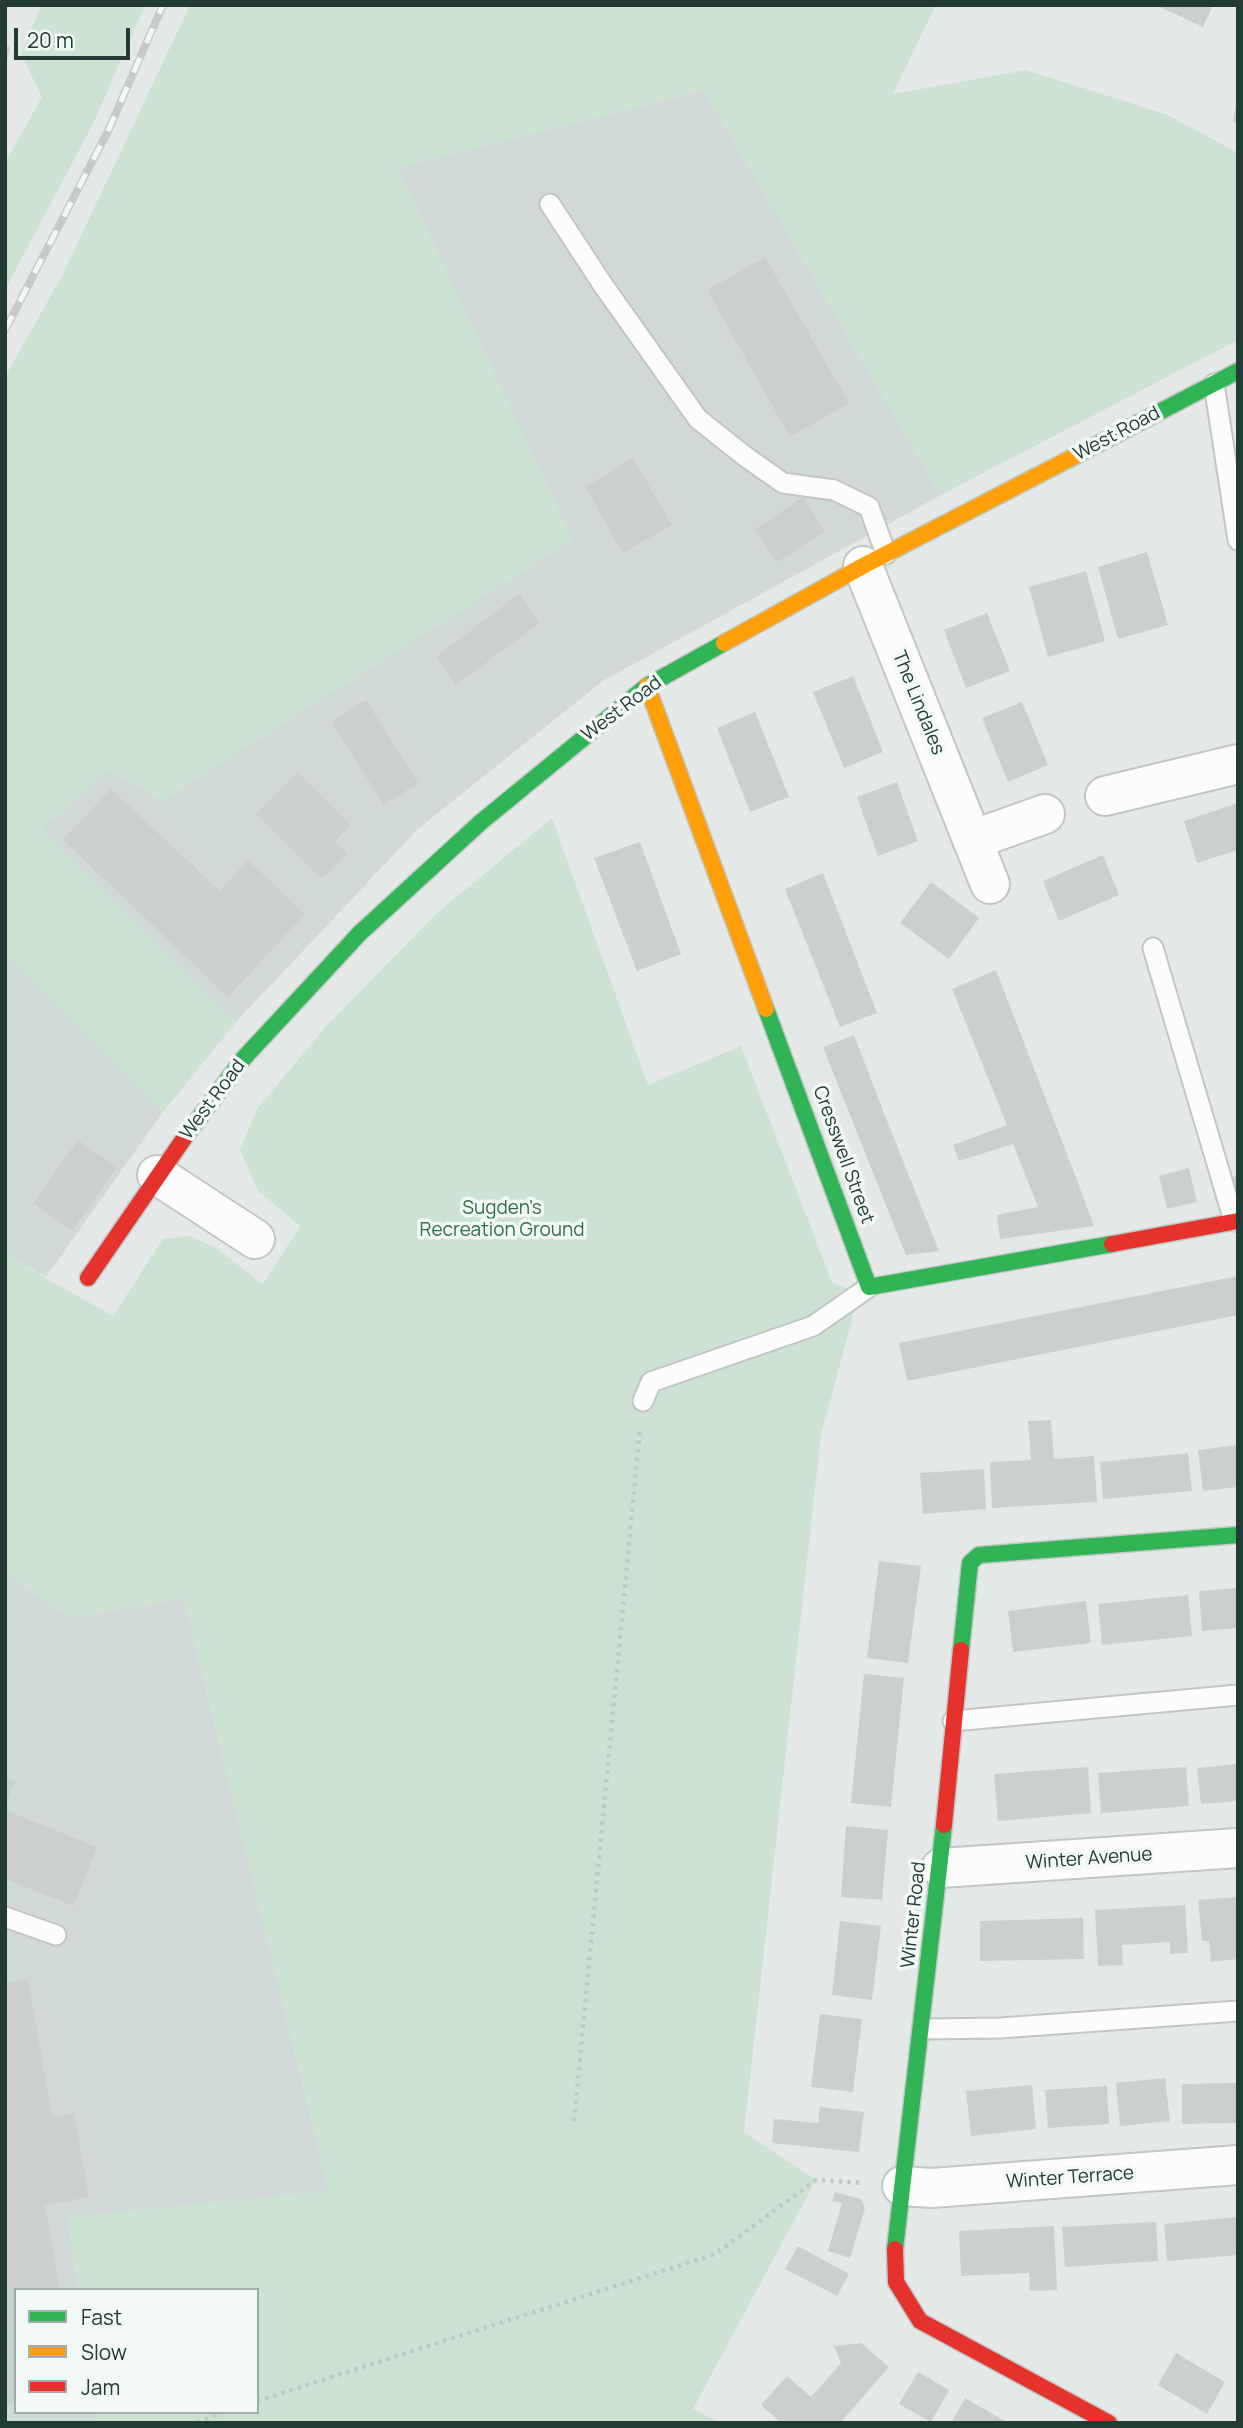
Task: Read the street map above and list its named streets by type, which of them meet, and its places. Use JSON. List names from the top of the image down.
{
  "streets": {
    "street": [
      "West Road",
      "The Lindales",
      "Cresswell Street",
      "Winter Avenue",
      "Winter Road",
      "Winter Terrace"
    ]
  },
  "crossings": [
    ["West Road", "The Lindales"],
    ["West Road", "Cresswell Street"],
    ["Winter Avenue", "Winter Road"],
    ["Winter Road", "Winter Terrace"]
  ],
  "parks": ["Sugden's Recreation Ground"],
  "legend": ["Fast", "Slow", "Jam"],
  "scale_bar": "20 m"
}
